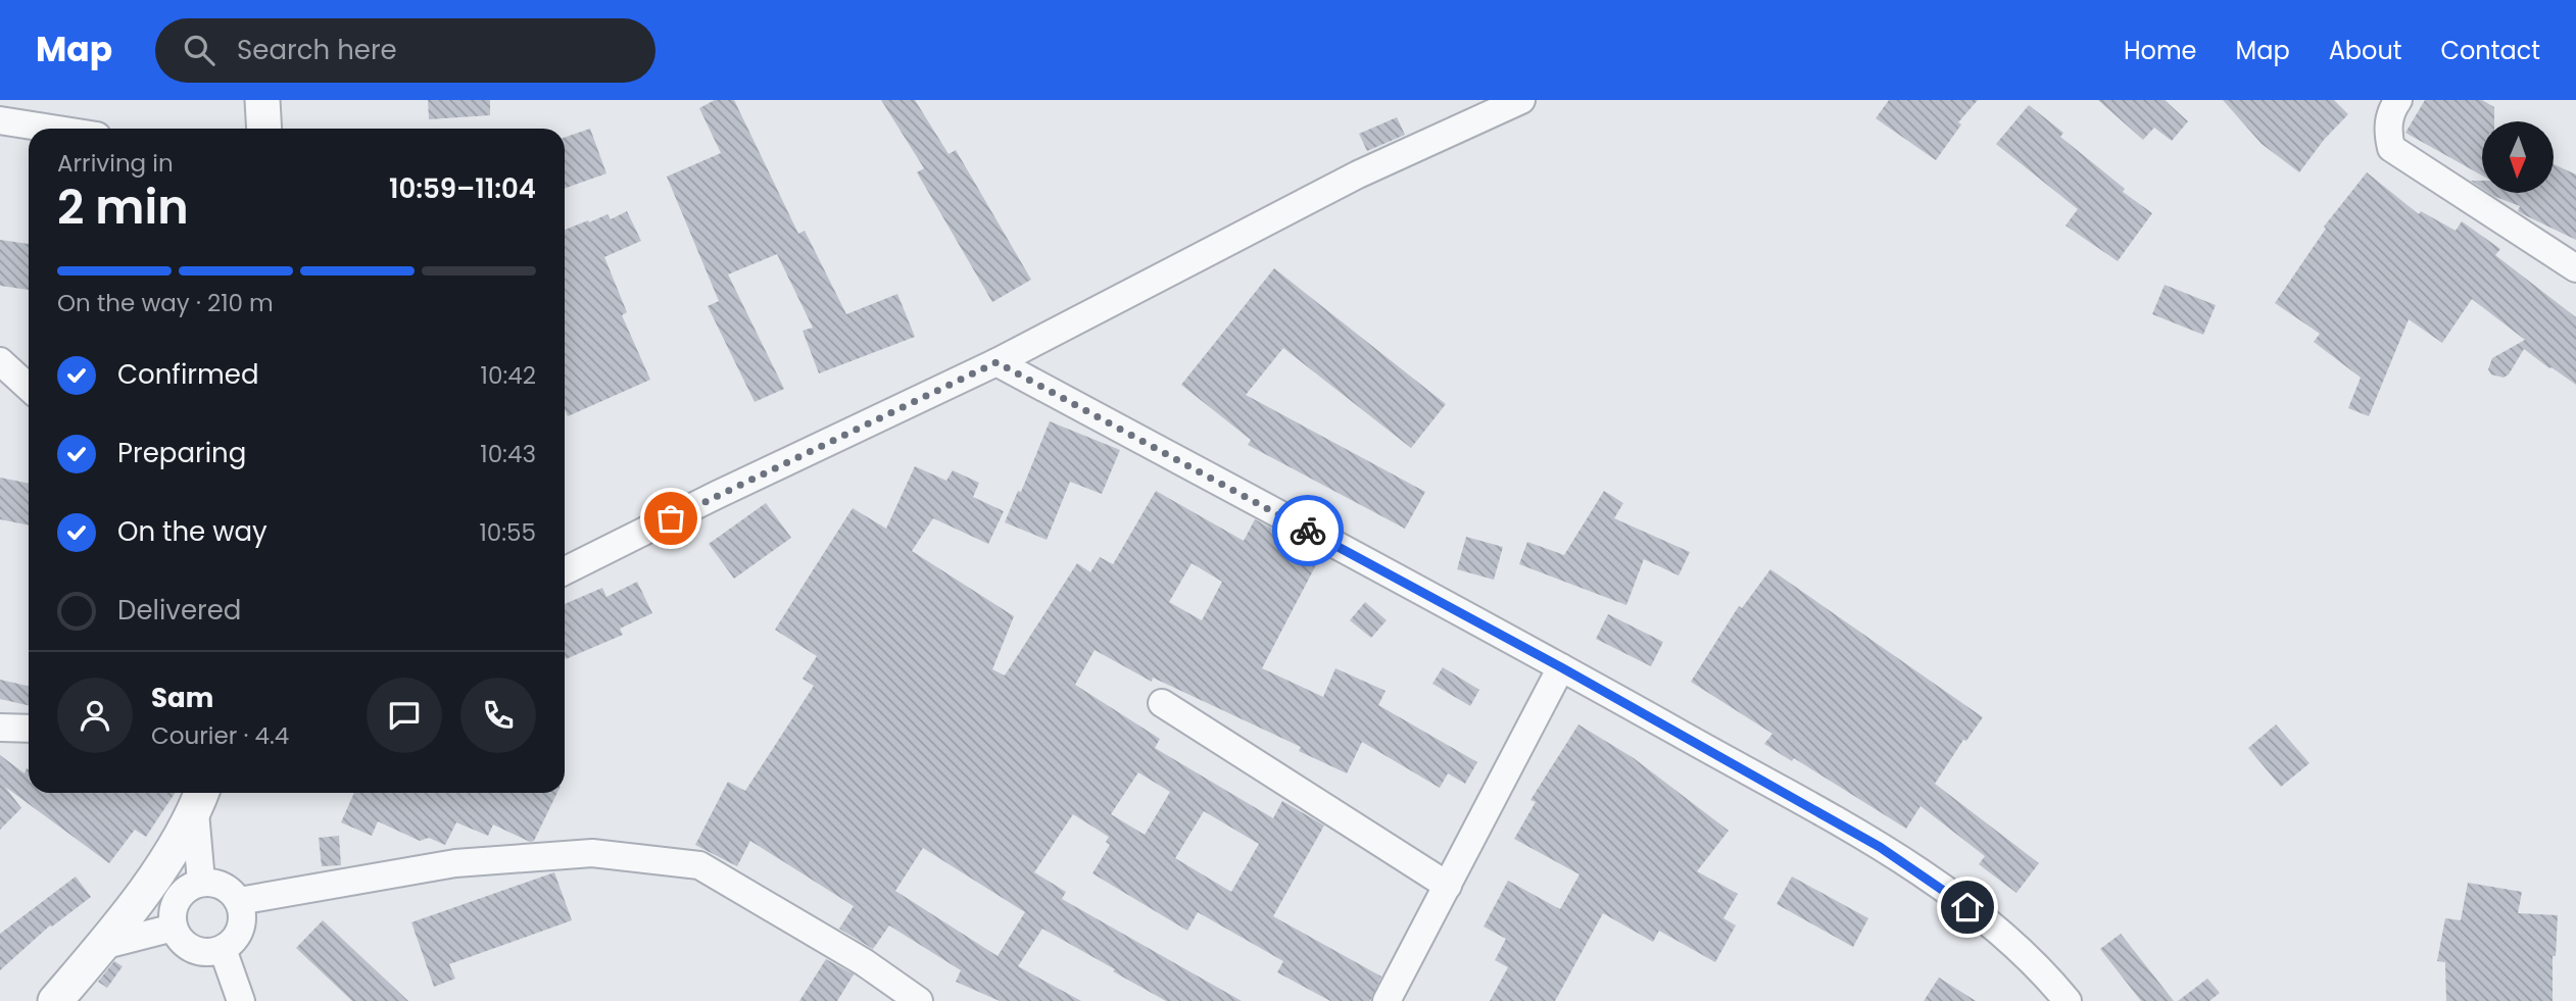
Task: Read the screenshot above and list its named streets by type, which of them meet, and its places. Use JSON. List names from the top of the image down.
{
  "north": "bottom",
  "page": {
    "header": "Map",
    "search": "Search here",
    "nav": [
      "Home",
      "Map",
      "About",
      "Contact"
    ],
    "heading": ["2 min", "Arriving in", "10:59–11:04"],
    "panel": ["Sam", "Courier · 4.4"],
    "bar": "On the way · 210 m",
    "list": [
      ["Confirmed", "10:42"],
      ["Preparing", "10:43"],
      ["On the way", "10:55"],
      "Delivered"
    ]
  }
}
